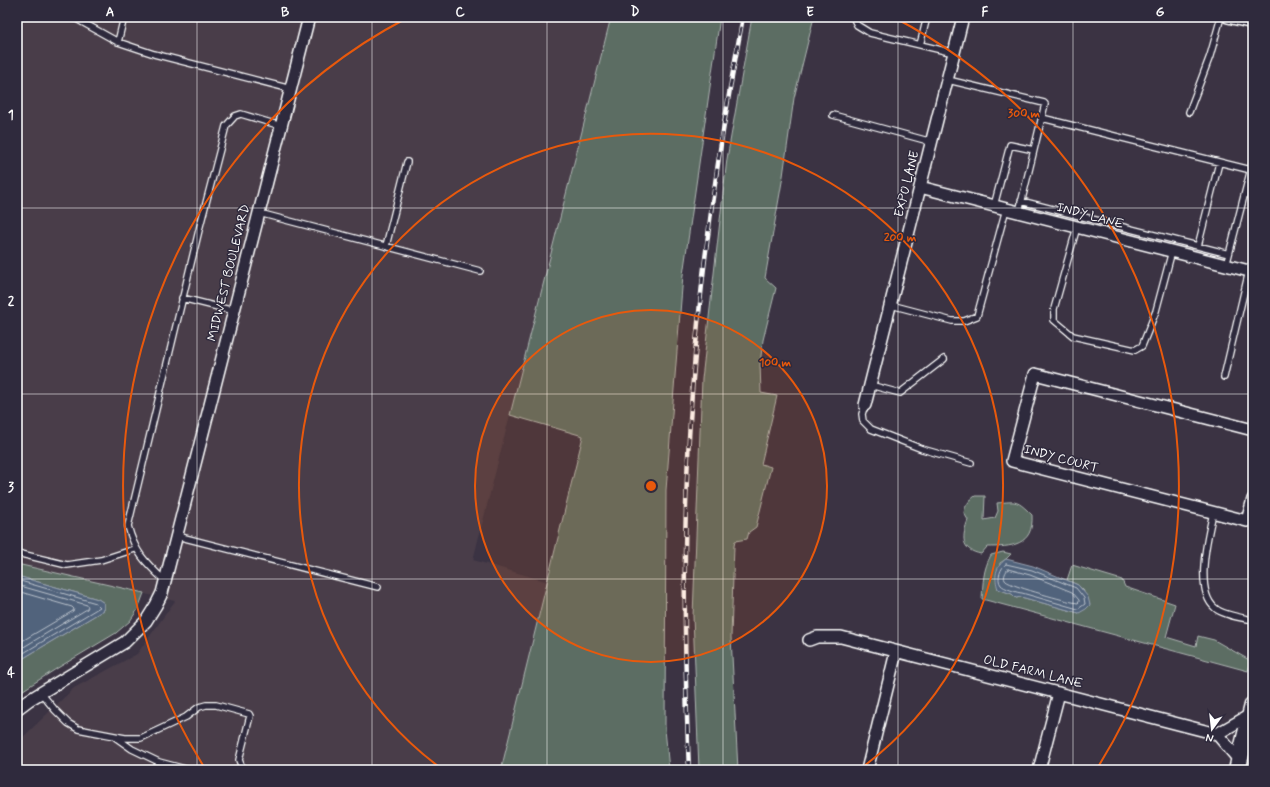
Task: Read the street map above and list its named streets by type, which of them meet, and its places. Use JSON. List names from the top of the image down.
{
  "streets": {
    "street": [
      "EXPO LANE",
      "INDY LANE",
      "MIDWEST BOULEVARD",
      "INDY COURT",
      "OLD FARM LANE"
    ]
  },
  "crossings": [
    ["EXPO LANE", "INDY LANE"]
  ],
  "north": "bottom",
  "grid": {
    "columns": [
      "A",
      "B",
      "C",
      "D",
      "E",
      "F",
      "G"
    ],
    "rows": [
      "1",
      "2",
      "3",
      "4"
    ]
  },
  "rings": ["300 m", "200 m", "100 m"]
}
